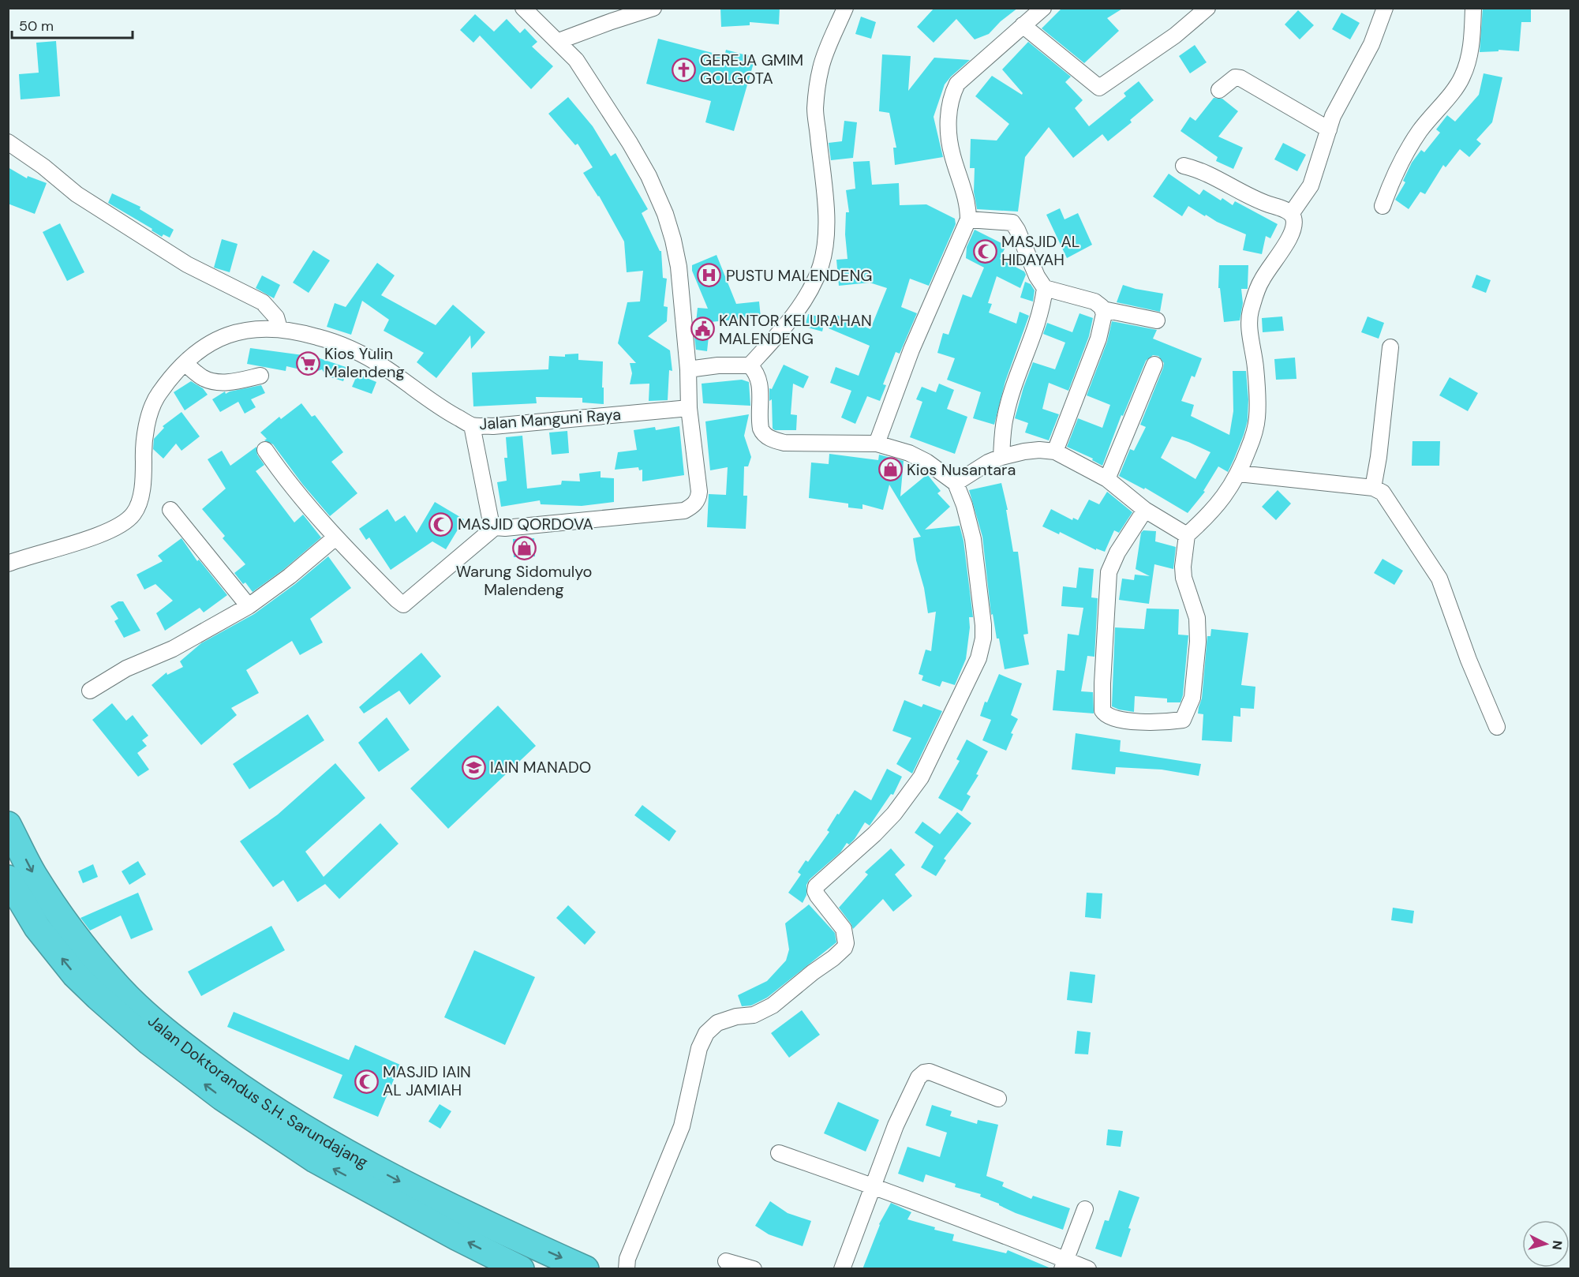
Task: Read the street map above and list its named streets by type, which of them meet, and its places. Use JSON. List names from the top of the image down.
{
  "streets": {
    "highway": ["Jalan Doktorandus S.H. Sarundajang"],
    "street": ["Jalan Manguni Raya"]
  },
  "places": {
    "church": ["GEREJA GMIM GOLGOTA"],
    "mosque": ["MASJID AL HIDAYAH", "MASJID QORDOVA", "MASJID IAIN AL JAMIAH"],
    "hospital": ["PUSTU MALENDENG"],
    "public building": ["KANTOR KELURAHAN MALENDENG"],
    "supermarket": ["Kios Yulin Malendeng"],
    "shop": ["Kios Nusantara", "Warung Sidomulyo Malendeng"],
    "school or university": ["IAIN MANADO"]
  },
  "scale_bar": "50 m",
  "north": "right"
}
